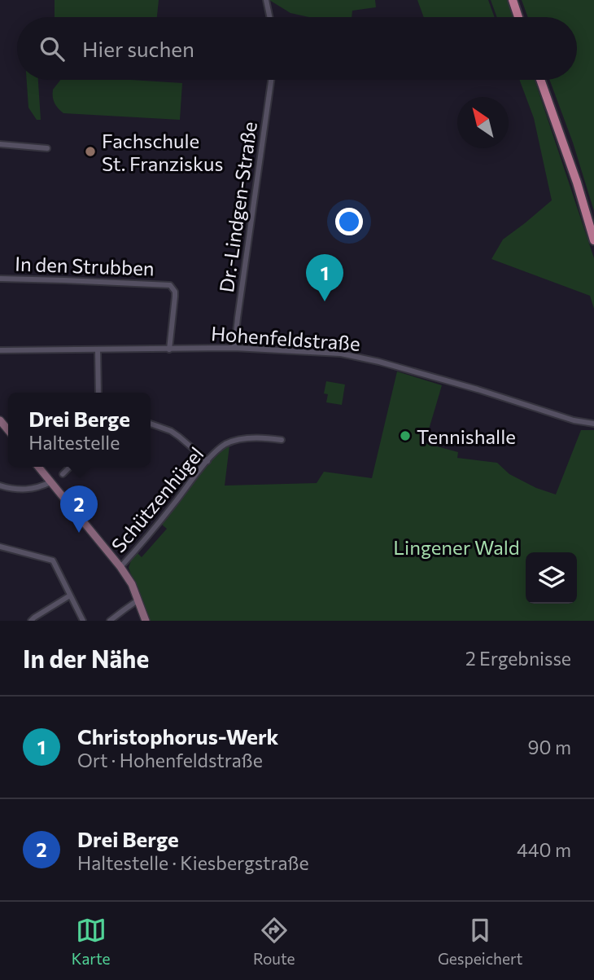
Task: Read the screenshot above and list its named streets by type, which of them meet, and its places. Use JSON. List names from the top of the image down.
{
  "streets": {
    "street": [
      "Dr.-Lindgen-Straße",
      "In den Strubben",
      "Hohenfeldstraße",
      "Schützenhügel"
    ]
  },
  "crossings": [
    ["Dr.-Lindgen-Straße", "Hohenfeldstraße"],
    ["In den Strubben", "Hohenfeldstraße"]
  ],
  "parks": ["Lingener Wald"],
  "places": ["Fachschule St. Franziskus", "Tennishalle"],
  "north": "top left",
  "page": {
    "search": "Hier suchen",
    "pins": ["1", "2"],
    "popup": ["Drei Berge", "Haltestelle"],
    "heading": ["In der Nähe", "2 Ergebnisse"],
    "list": [
      {
        "mark": "1",
        "name": "Christophorus-Werk",
        "note": "Ort · Hohenfeldstraße",
        "value": "90 m"
      },
      {
        "mark": "2",
        "name": "Drei Berge",
        "note": "Haltestelle · Kiesbergstraße",
        "value": "440 m"
      }
    ],
    "nav": ["Karte", "Route", "Gespeichert"]
  }
}
